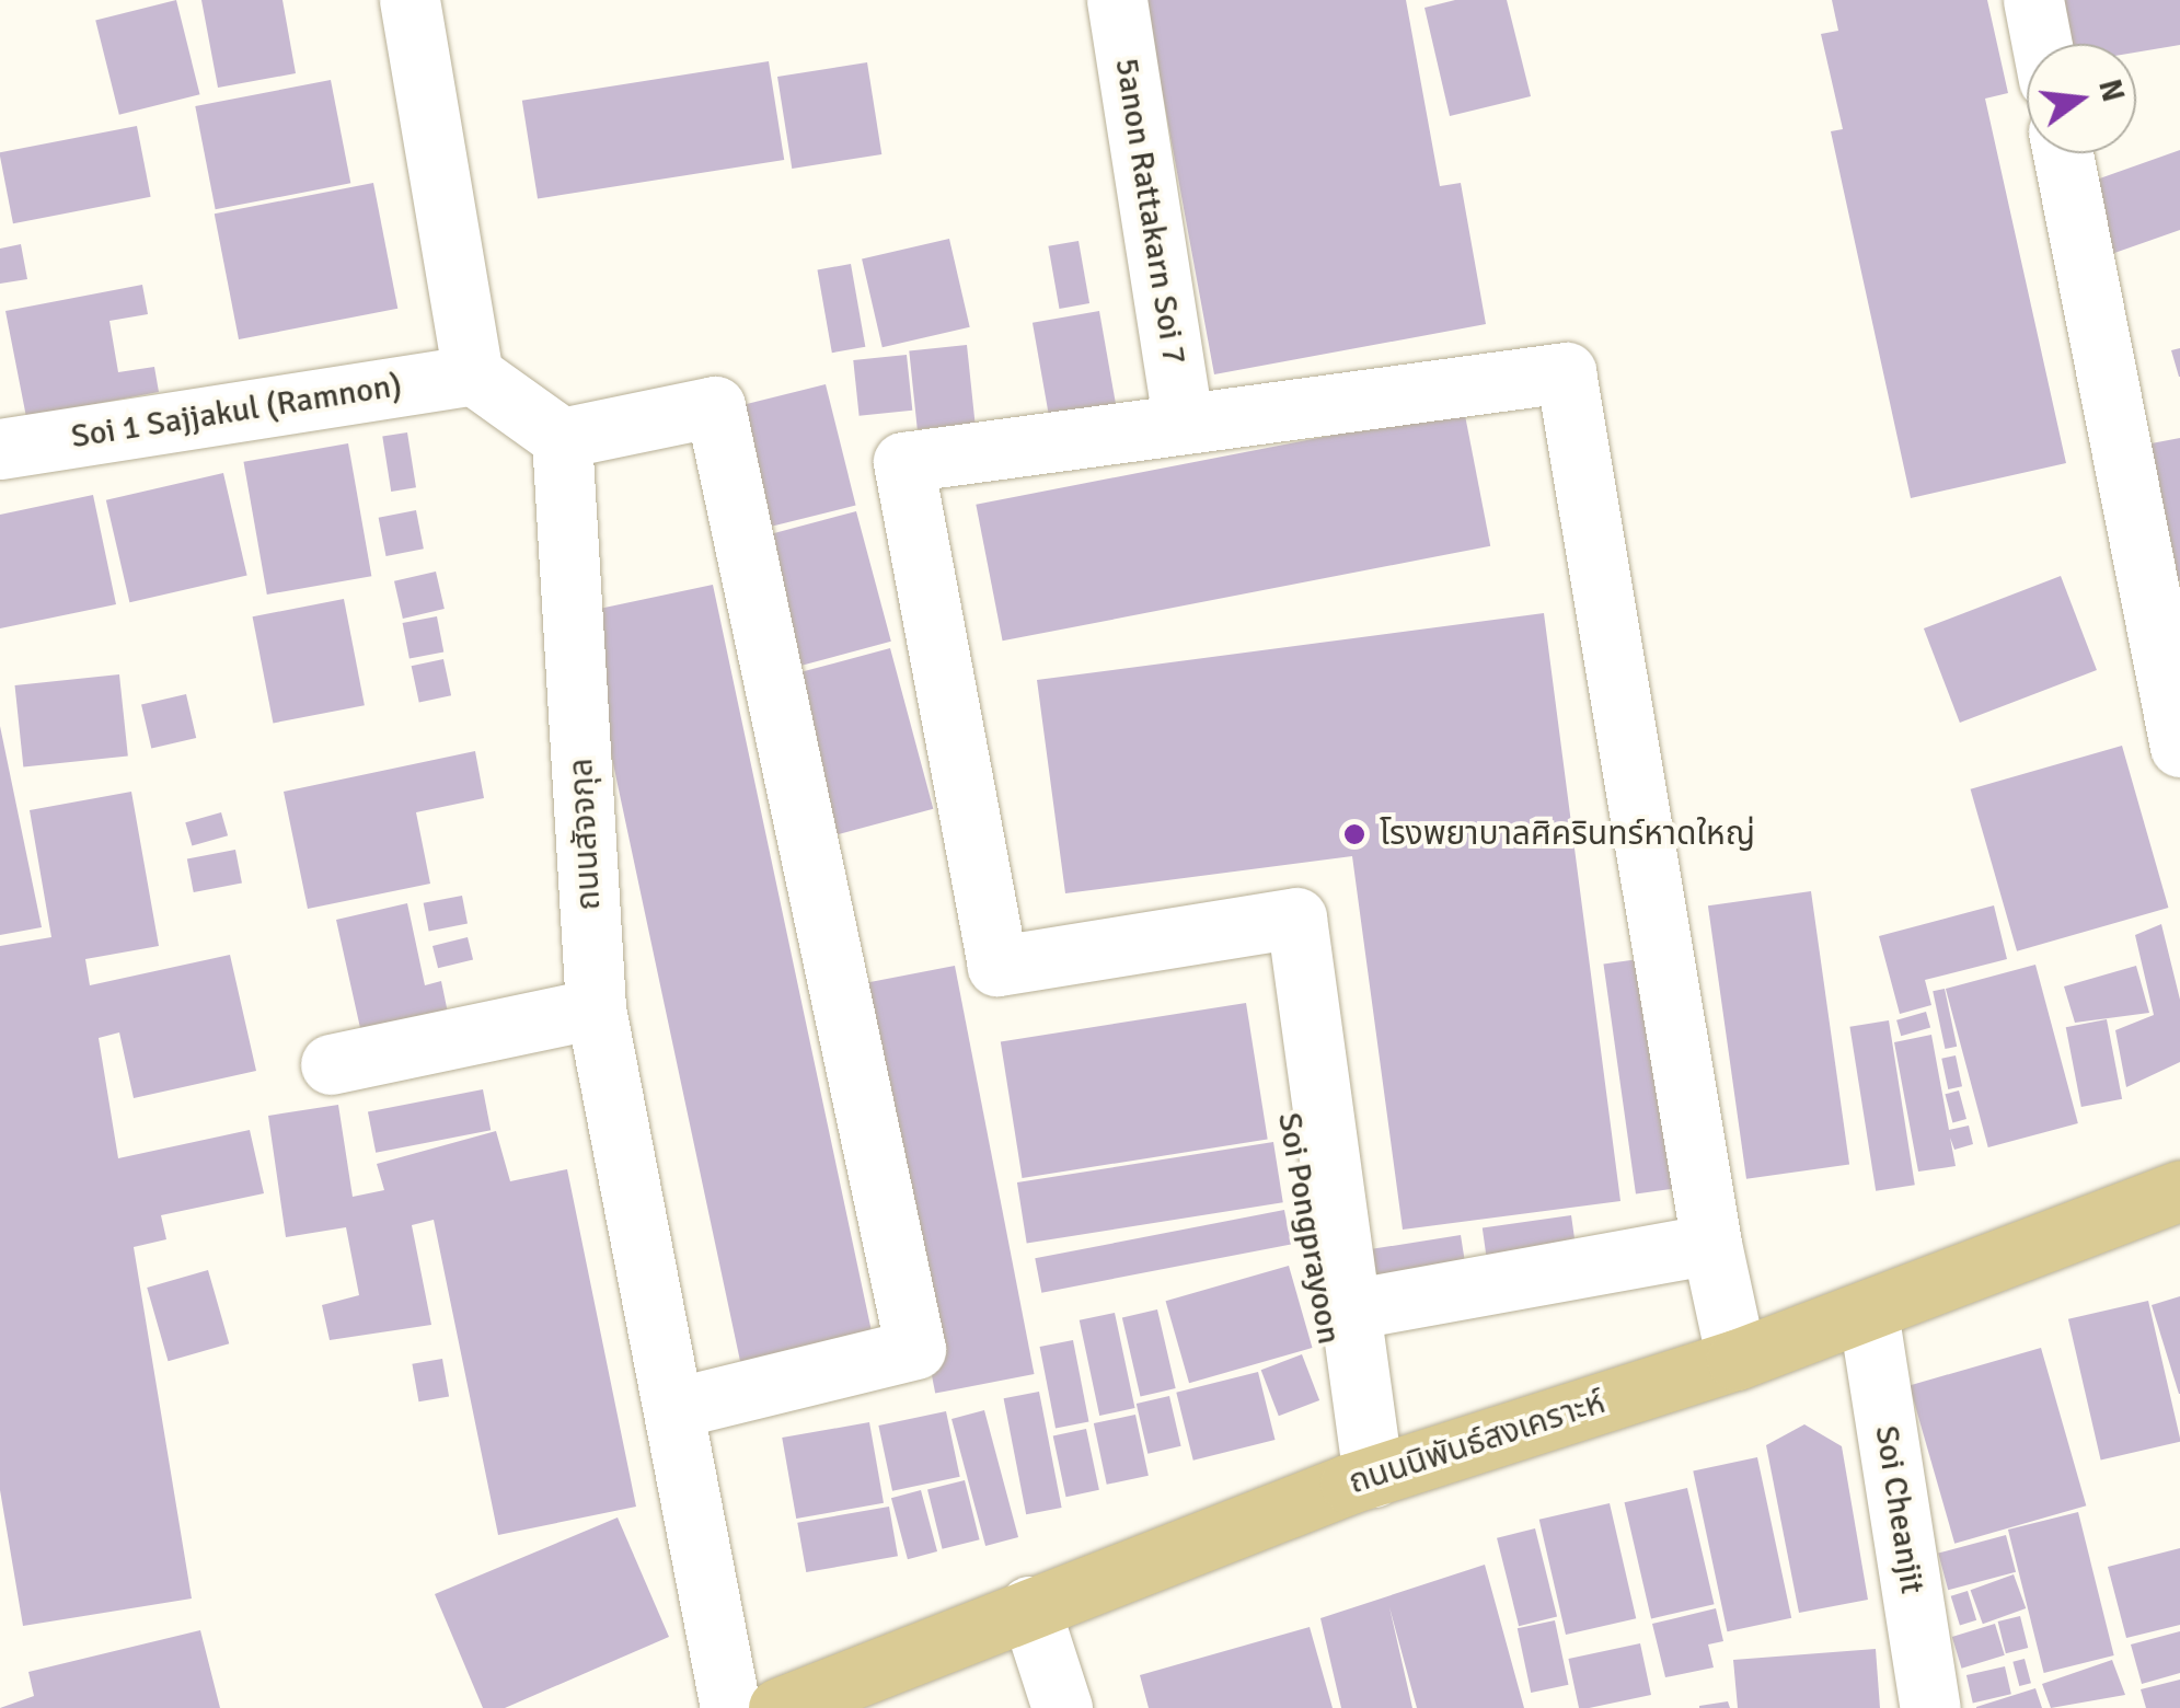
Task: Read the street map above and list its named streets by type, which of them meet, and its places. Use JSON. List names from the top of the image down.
{
  "streets": {
    "main road": ["ถนนนิพันธ์สงเคราะห์"],
    "street": [
      "5anon Rattakarn Soi 7",
      "Soi 1 Sajjakul (Ramnon)",
      "ถนนสัจจกุล",
      "Soi Pongprayoon",
      "Soi Cheanjit"
    ]
  },
  "crossings": [
    ["Soi Pongprayoon", "ถนนนิพันธ์สงเคราะห์"],
    ["ถนนนิพันธ์สงเคราะห์", "Soi Cheanjit"]
  ],
  "places": ["โรงพยาบาลศิครินทร์หาดใหญ่"],
  "north": "right"
}
